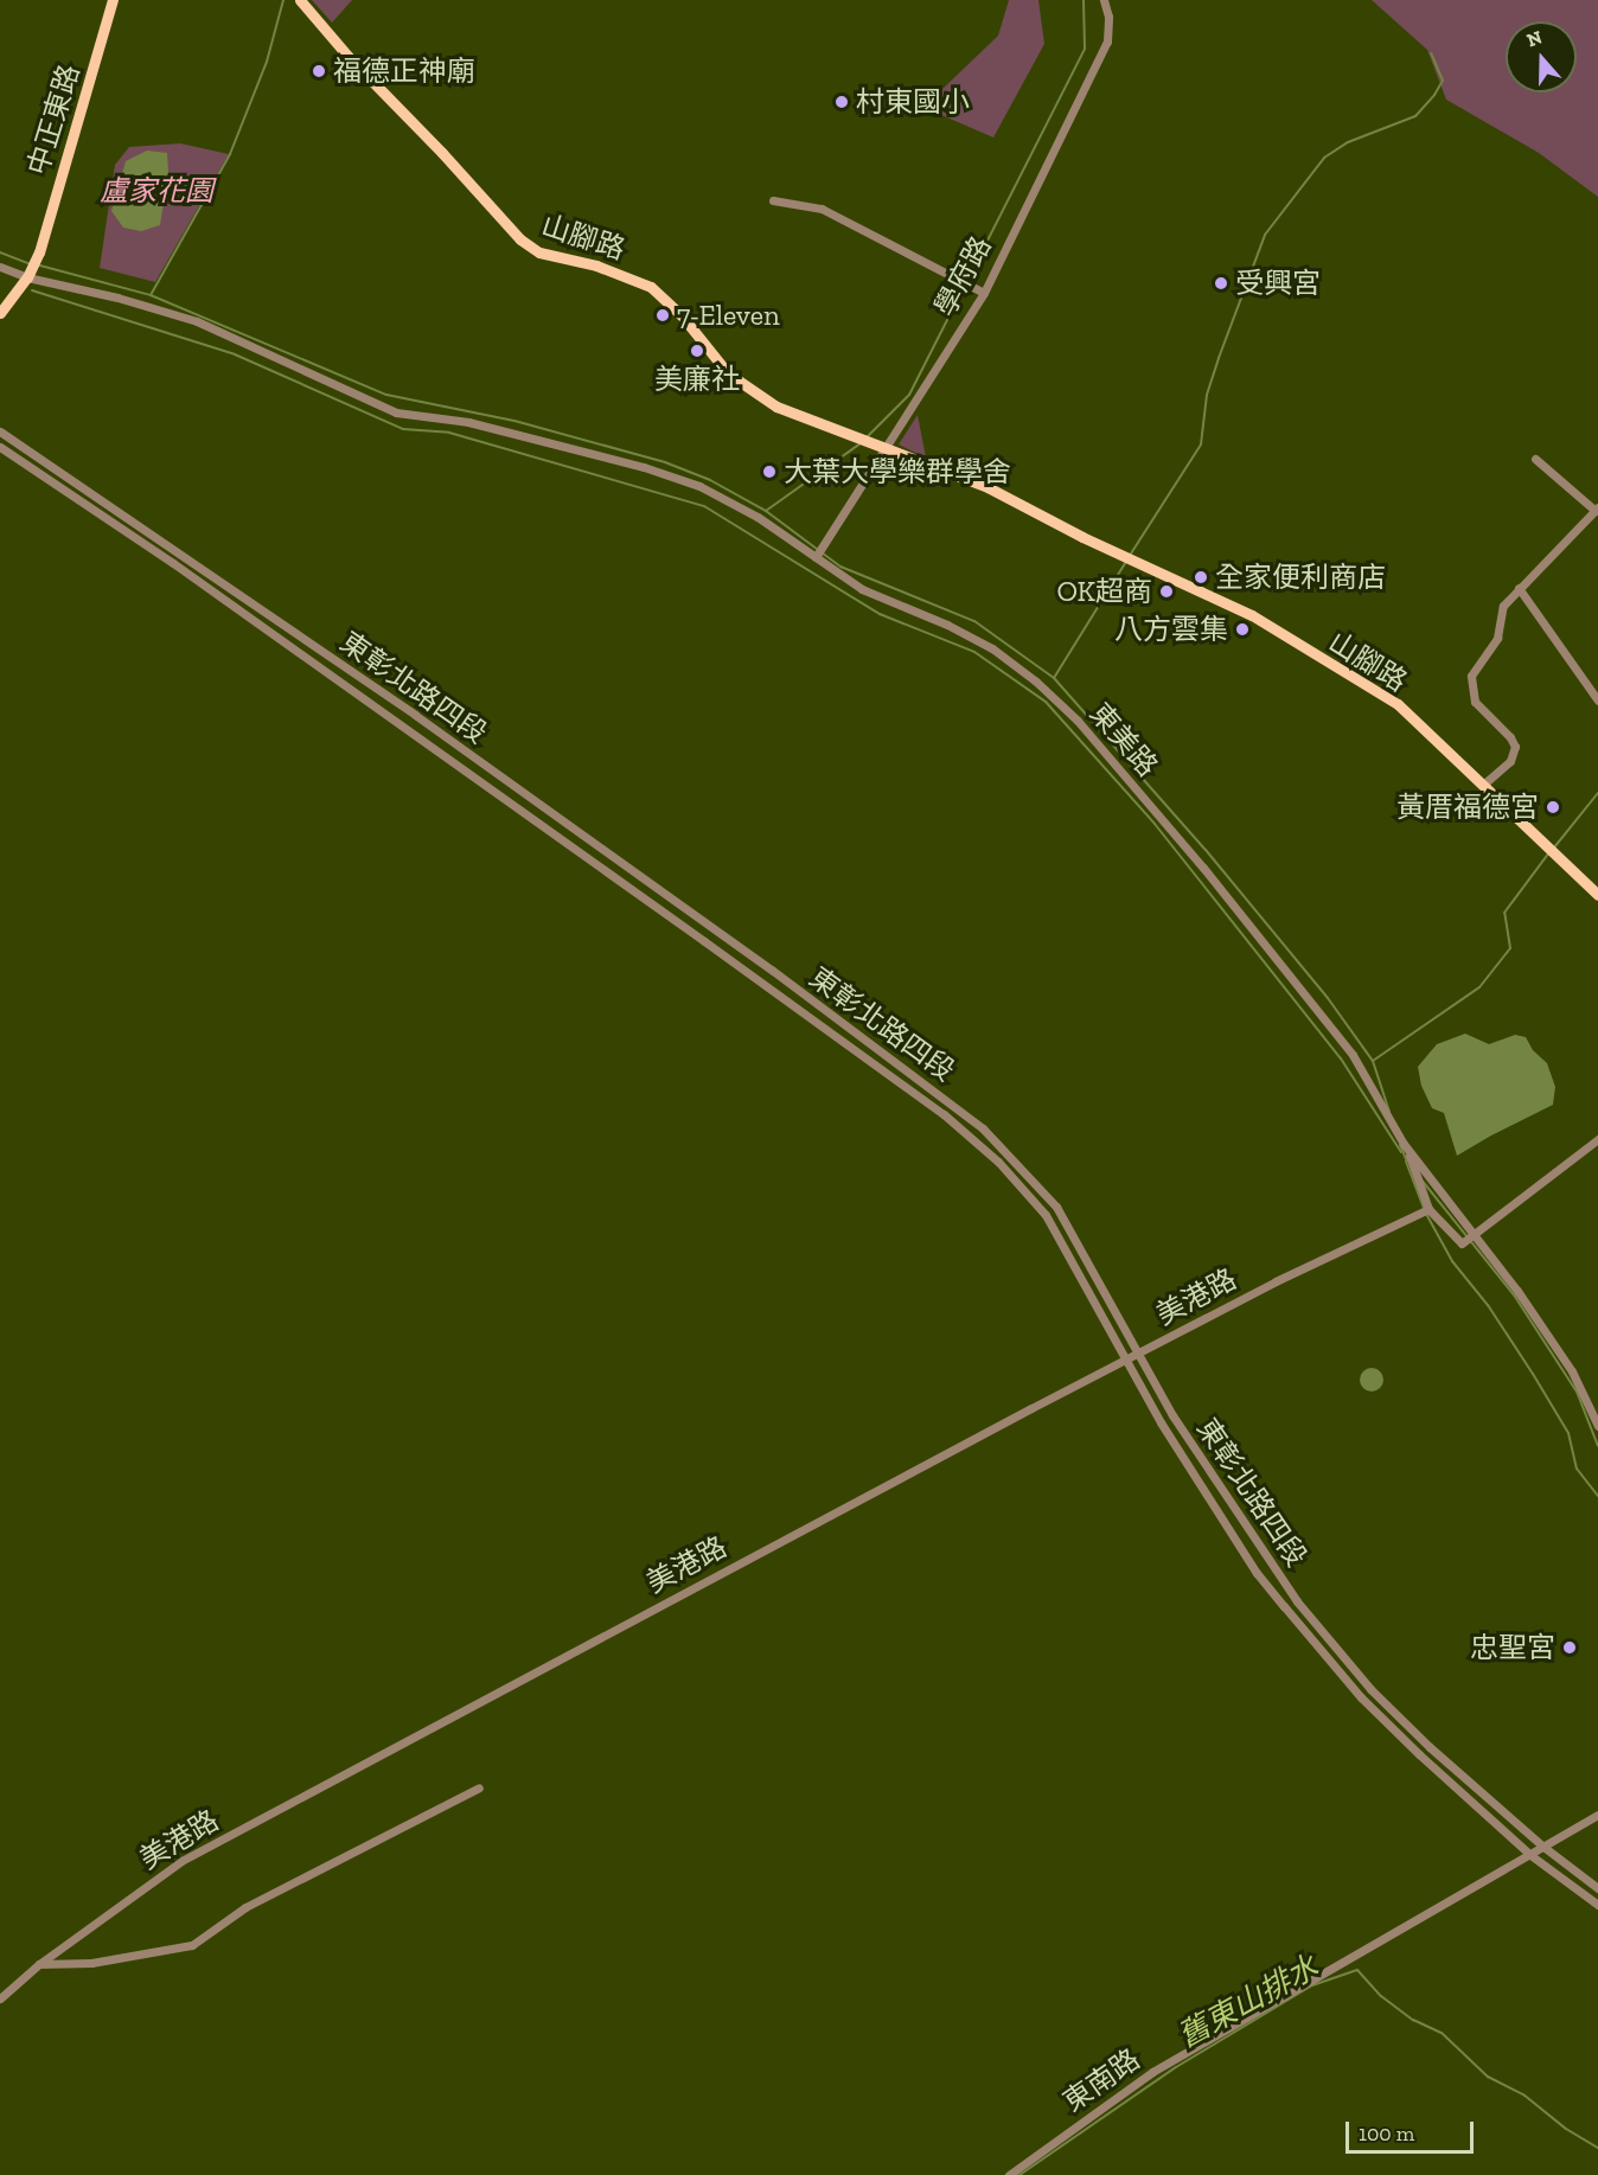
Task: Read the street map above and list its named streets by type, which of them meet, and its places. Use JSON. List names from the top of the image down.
{
  "streets": {
    "main road": ["中正東路", "山腳路"],
    "street": [
      "學府路",
      "東彰北路四段",
      "東美路",
      "美港路",
      "東南路"
    ]
  },
  "crossings": [
    ["中正東路", "東美路"],
    ["山腳路", "學府路"],
    ["學府路", "東美路"],
    ["東彰北路四段", "美港路"],
    ["東彰北路四段", "東南路"]
  ],
  "water": ["舊東山排水"],
  "parks": ["盧家花園"],
  "places": [
    "福德正神廟",
    "村東國小",
    "受興宮",
    "7-Eleven",
    "美廉社",
    "大葉大學樂群學舍",
    "全家便利商店",
    "OK超商",
    "八方雲集",
    "黃厝福德宮",
    "忠聖宮"
  ],
  "scale_bar": "100 m",
  "north": "top"
}
